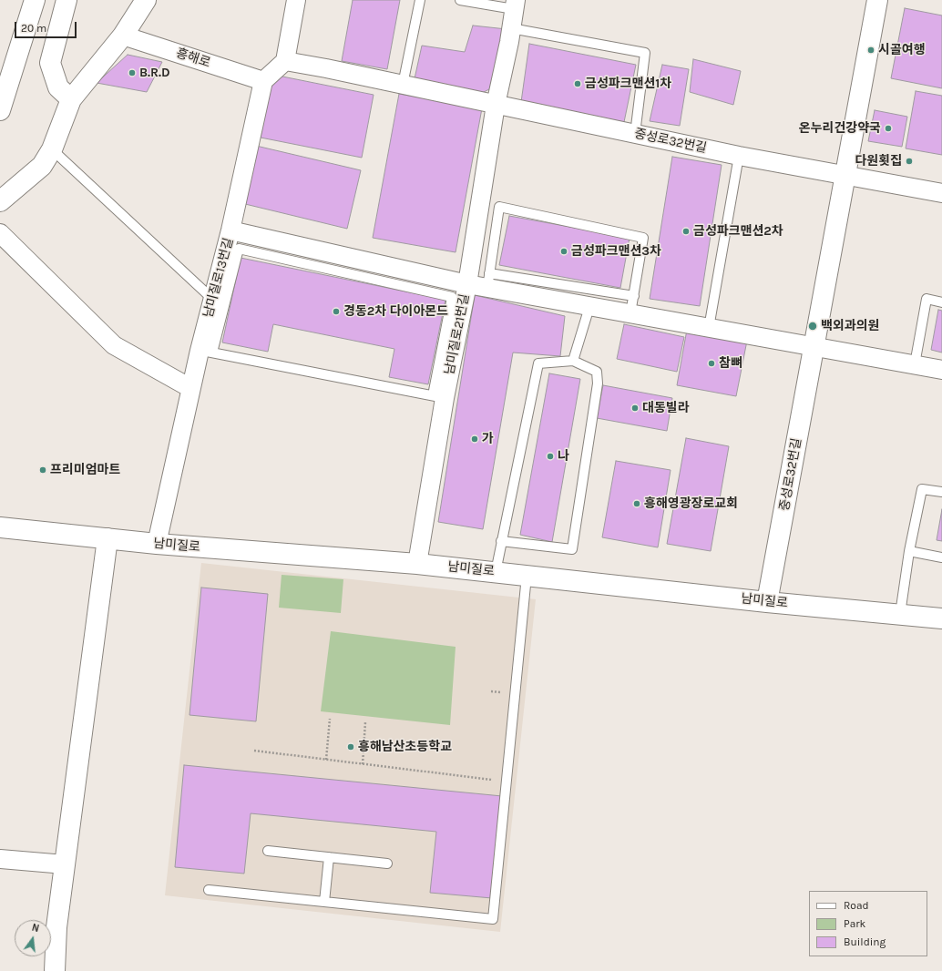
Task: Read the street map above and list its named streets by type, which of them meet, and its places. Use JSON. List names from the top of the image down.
{
  "streets": {
    "street": [
      "흥해로",
      "중성로32번길",
      "남미질로13번길",
      "남미질로21번길",
      "남미질로"
    ]
  },
  "crossings": [
    ["흥해로", "남미질로13번길"],
    ["중성로32번길", "남미질로21번길"],
    ["중성로32번길", "남미질로"],
    ["남미질로13번길", "남미질로"],
    ["남미질로21번길", "남미질로"]
  ],
  "places": [
    "시골여행",
    "B.R.D",
    "금성파크맨션1차",
    "온누리건강약국",
    "다원횟집",
    "금성파크맨션2차",
    "금성파크맨션3차",
    "경동2차 다이아몬드",
    "백외과의원",
    "참뼈",
    "대동빌라",
    "가",
    "나",
    "프리미엄마트",
    "흥해영광장로교회",
    "흥해남산초등학교"
  ],
  "legend": ["Road", "Park", "Building"],
  "scale_bar": "20 m",
  "north": "top"
}
